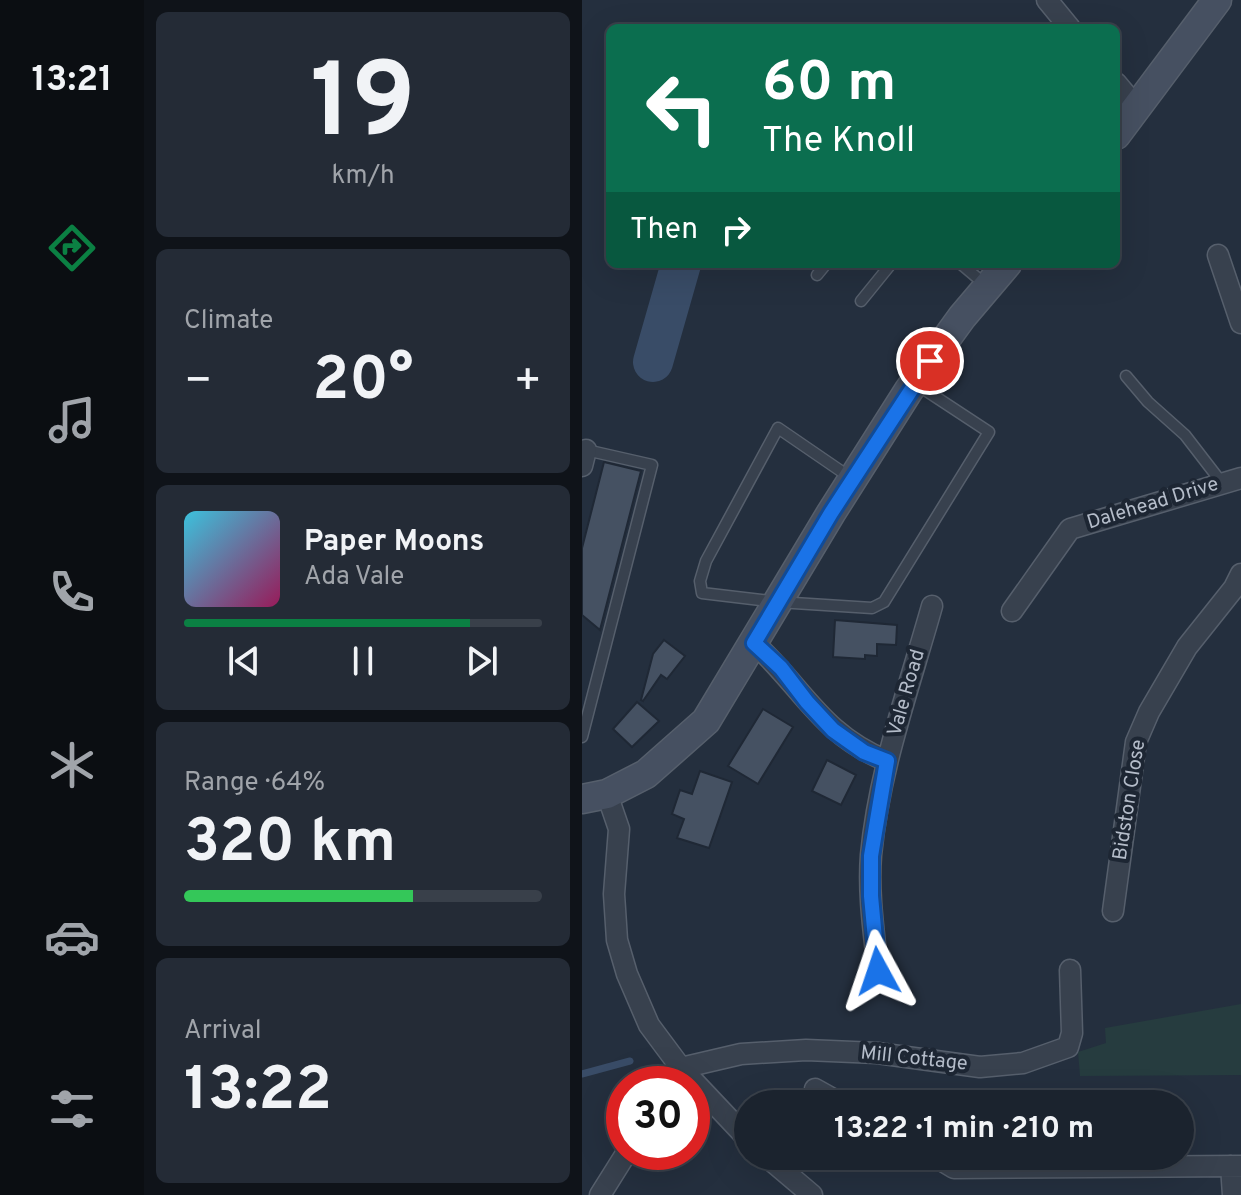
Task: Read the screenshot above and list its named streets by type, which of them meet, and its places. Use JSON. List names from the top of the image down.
{
  "streets": {
    "street": [
      "Dalehead Drive",
      "Vale Road",
      "Bidston Close",
      "Mill Cottage"
    ]
  },
  "page": {
    "tabs": "13:21",
    "tile": [
      ["19", "km/h"],
      "Climate",
      ["Range · 64%", "320 km"],
      ["Arrival", "13:22"]
    ],
    "turn": ["60 m", "The Knoll"],
    "then": "Then",
    "heat": ["−", "20°", "+"],
    "song": ["Paper Moons", "Ada Vale"],
    "limit": "30",
    "trip": "13:22 · 1 min · 210 m"
  }
}
